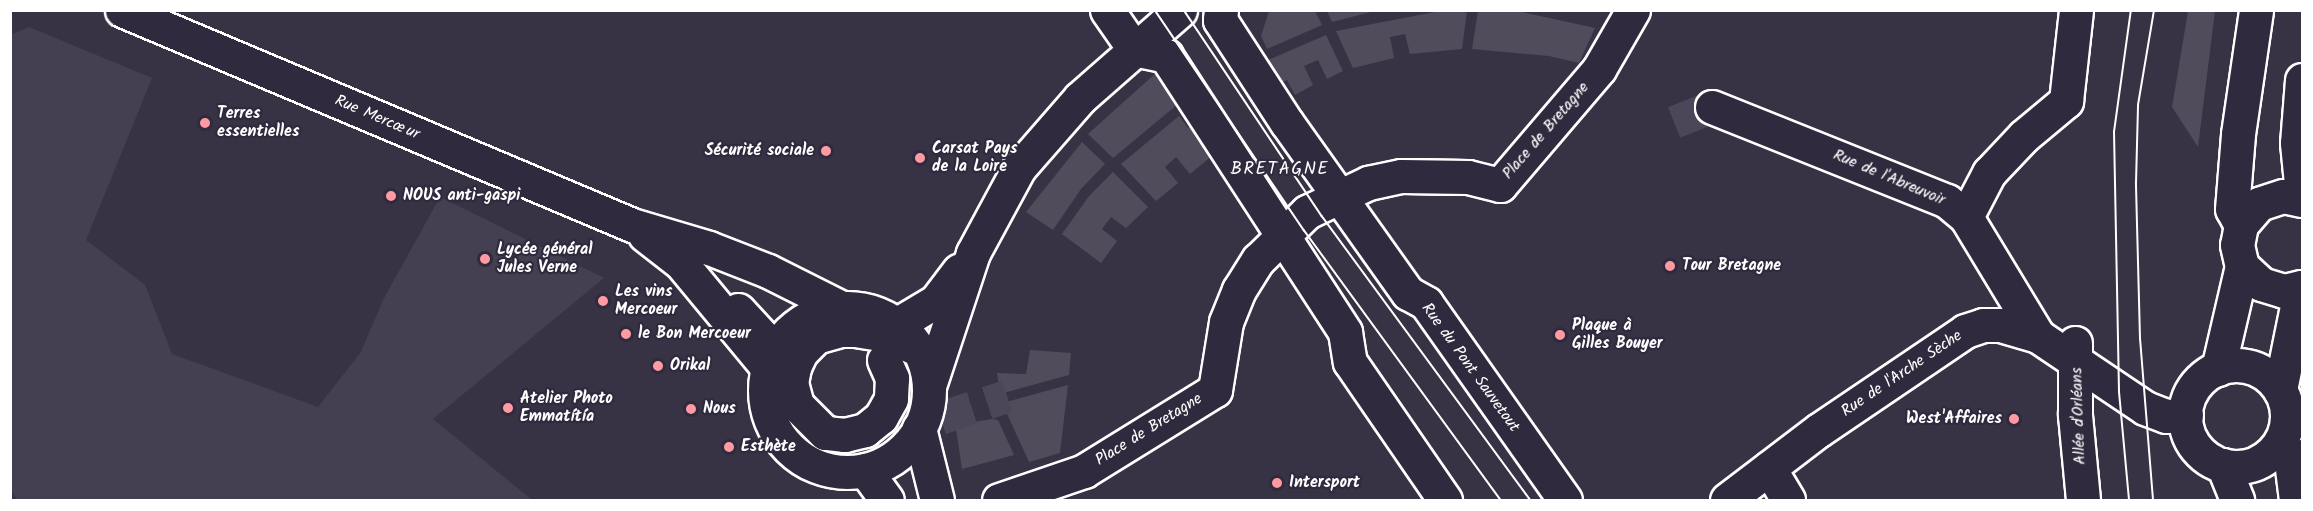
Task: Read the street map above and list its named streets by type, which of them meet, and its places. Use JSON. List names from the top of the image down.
{
  "streets": {
    "street": [
      "Rue Mercœur",
      "Place de Bretagne",
      "Rue de l'Abreuvoir",
      "Rue du Pont Sauvetout",
      "Rue de l'Arche Sèche",
      "Allée d'Orléans"
    ]
  },
  "crossings": [
    ["Place de Bretagne", "Rue du Pont Sauvetout"],
    ["Rue de l'Abreuvoir", "Rue de l'Arche Sèche"],
    ["Rue de l'Arche Sèche", "Allée d'Orléans"]
  ],
  "districts": ["BRETAGNE"],
  "places": [
    "Terres essentielles",
    "Sécurité sociale",
    "Carsat Pays de la Loire",
    "NOUS anti-gaspi",
    "Lycée général Jules Verne",
    "Tour Bretagne",
    "Les vins Mercoeur",
    "le Bon Mercoeur",
    "Plaque à Gilles Bouyer",
    "Orikal",
    "Atelier Photo Emmatítía",
    "Nous",
    "West'Affaires",
    "Esthète",
    "Intersport"
  ]
}
